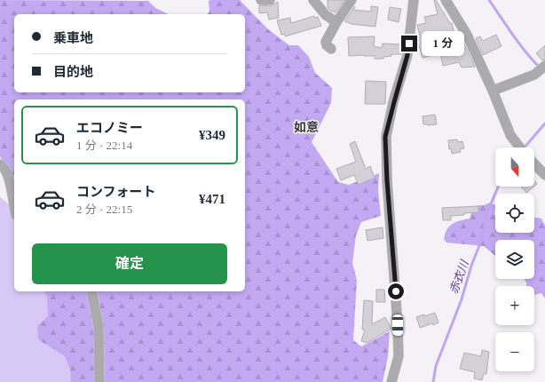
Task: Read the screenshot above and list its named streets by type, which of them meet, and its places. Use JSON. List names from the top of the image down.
{
  "districts": ["如意"],
  "water": ["赤衣川"],
  "north": "bottom",
  "page": {
    "banner": ["乗車地", "目的地"],
    "bubble": "1 分",
    "list": [
      {
        "name": "エコノミー",
        "note": "1 分 · 22:14",
        "value": "¥349"
      },
      {
        "name": "コンフォート",
        "note": "2 分 · 22:15",
        "value": "¥471"
      }
    ],
    "map_buttons": ["+", "−"],
    "buttons": "確定"
  }
}
